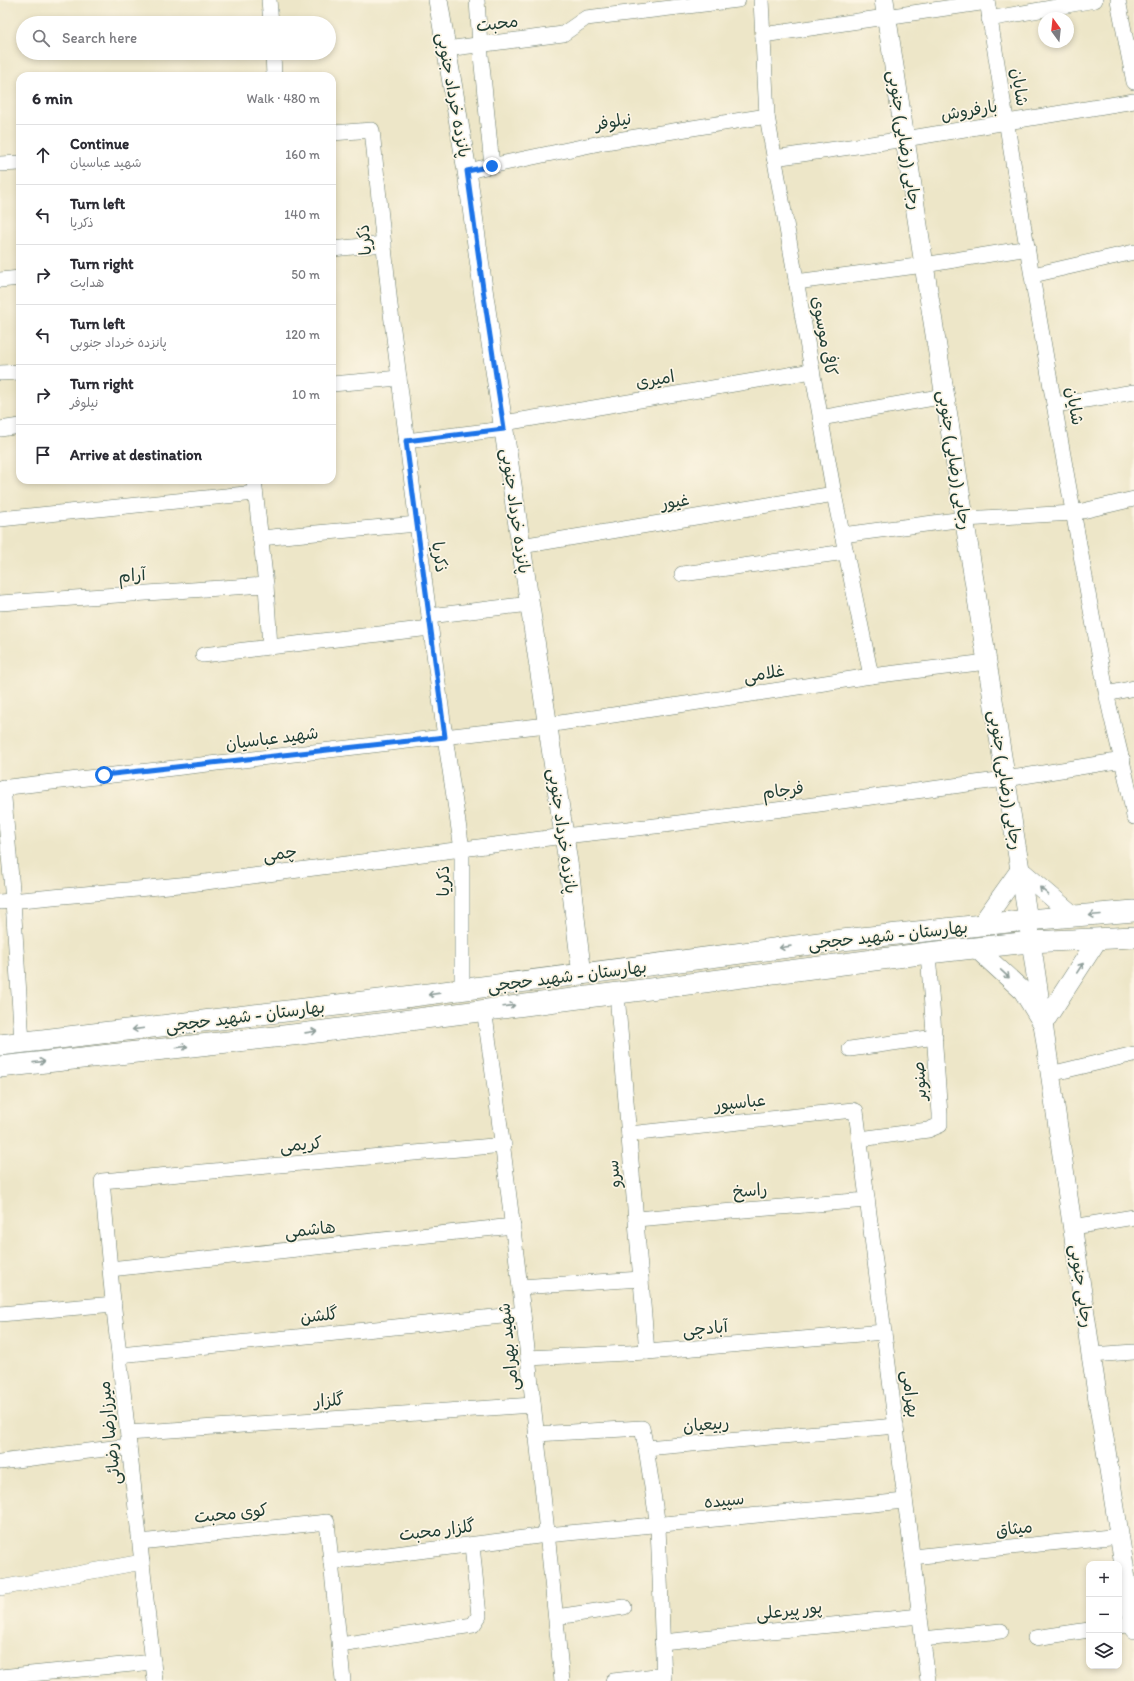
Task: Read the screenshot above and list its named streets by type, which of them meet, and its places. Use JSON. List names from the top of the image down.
{
  "streets": {
    "main road": ["بهارستان - شهید حججی"],
    "street": [
      "محبت",
      "شایان",
      "پانزده خرداد جنوبی",
      "بارفروش",
      "نیلوفر",
      "رجایی (رضایی) جنوبی",
      "ذکریا",
      "کافی موسوی",
      "امیری",
      "غیور",
      "آرام",
      "غلامی",
      "شهید عباسیان",
      "فرجام",
      "چمی",
      "صنوبر",
      "عباسپور",
      "کریمی",
      "سرو",
      "راسخ",
      "هاشمی",
      "رجایی جنوبی",
      "گلشن",
      "آبادچی",
      "شهید بهرامی",
      "بهرامی",
      "گلزار",
      "ربیعیان",
      "میرزارضا رضائی",
      "سپیده",
      "کوی محبت",
      "میثاق",
      "گلزار محبت",
      "پور پیرعلی"
    ]
  },
  "crossings": [
    ["محبت", "پانزده خرداد جنوبی"],
    ["شایان", "بارفروش"],
    ["شایان", "فرجام"],
    ["پانزده خرداد جنوبی", "نیلوفر"],
    ["پانزده خرداد جنوبی", "امیری"],
    ["پانزده خرداد جنوبی", "غیور"],
    ["پانزده خرداد جنوبی", "غلامی"],
    ["پانزده خرداد جنوبی", "شهید عباسیان"],
    ["پانزده خرداد جنوبی", "فرجام"],
    ["پانزده خرداد جنوبی", "چمی"],
    ["پانزده خرداد جنوبی", "بهارستان - شهید حججی"],
    ["بارفروش", "رجایی (رضایی) جنوبی"],
    ["بارفروش", "کافی موسوی"],
    ["نیلوفر", "کافی موسوی"],
    ["رجایی (رضایی) جنوبی", "غلامی"],
    ["رجایی (رضایی) جنوبی", "فرجام"],
    ["رجایی (رضایی) جنوبی", "بهارستان - شهید حججی"],
    ["رجایی (رضایی) جنوبی", "رجایی جنوبی"],
    ["ذکریا", "امیری"],
    ["ذکریا", "شهید عباسیان"],
    ["ذکریا", "چمی"],
    ["ذکریا", "بهارستان - شهید حججی"],
    ["کافی موسوی", "امیری"],
    ["کافی موسوی", "غیور"],
    ["کافی موسوی", "غلامی"],
    ["غلامی", "شهید عباسیان"],
    ["فرجام", "چمی"],
    ["بهارستان - شهید حججی", "صنوبر"],
    ["بهارستان - شهید حججی", "سرو"],
    ["بهارستان - شهید حججی", "رجایی جنوبی"],
    ["بهارستان - شهید حججی", "شهید بهرامی"],
    ["صنوبر", "بهرامی"],
    ["عباسپور", "سرو"],
    ["عباسپور", "بهرامی"],
    ["کریمی", "شهید بهرامی"],
    ["کریمی", "میرزارضا رضائی"],
    ["سرو", "راسخ"],
    ["سرو", "آبادچی"],
    ["راسخ", "بهرامی"],
    ["هاشمی", "شهید بهرامی"],
    ["هاشمی", "میرزارضا رضائی"],
    ["رجایی جنوبی", "میثاق"],
    ["گلشن", "شهید بهرامی"],
    ["گلشن", "میرزارضا رضائی"],
    ["آبادچی", "شهید بهرامی"],
    ["آبادچی", "بهرامی"],
    ["شهید بهرامی", "گلزار"],
    ["شهید بهرامی", "سپیده"],
    ["شهید بهرامی", "گلزار محبت"],
    ["بهرامی", "ربیعیان"],
    ["بهرامی", "سپیده"],
    ["بهرامی", "میثاق"],
    ["بهرامی", "پور پیرعلی"],
    ["گلزار", "میرزارضا رضائی"],
    ["میرزارضا رضائی", "کوی محبت"],
    ["سپیده", "گلزار محبت"],
    ["کوی محبت", "گلزار محبت"]
  ],
  "north": "top",
  "page": {
    "search": "Search here",
    "heading": ["6 min", "Walk · 480 m"],
    "list": [
      ["Continue", "شهید عباسیان", "160 m"],
      ["Turn left", "ذکریا", "140 m"],
      ["Turn right", "هدایت", "50 m"],
      ["Turn left", "پانزده خرداد جنوبی", "120 m"],
      ["Turn right", "نیلوفر", "10 m"],
      "Arrive at destination"
    ],
    "map_buttons": ["+", "−"]
  }
}
